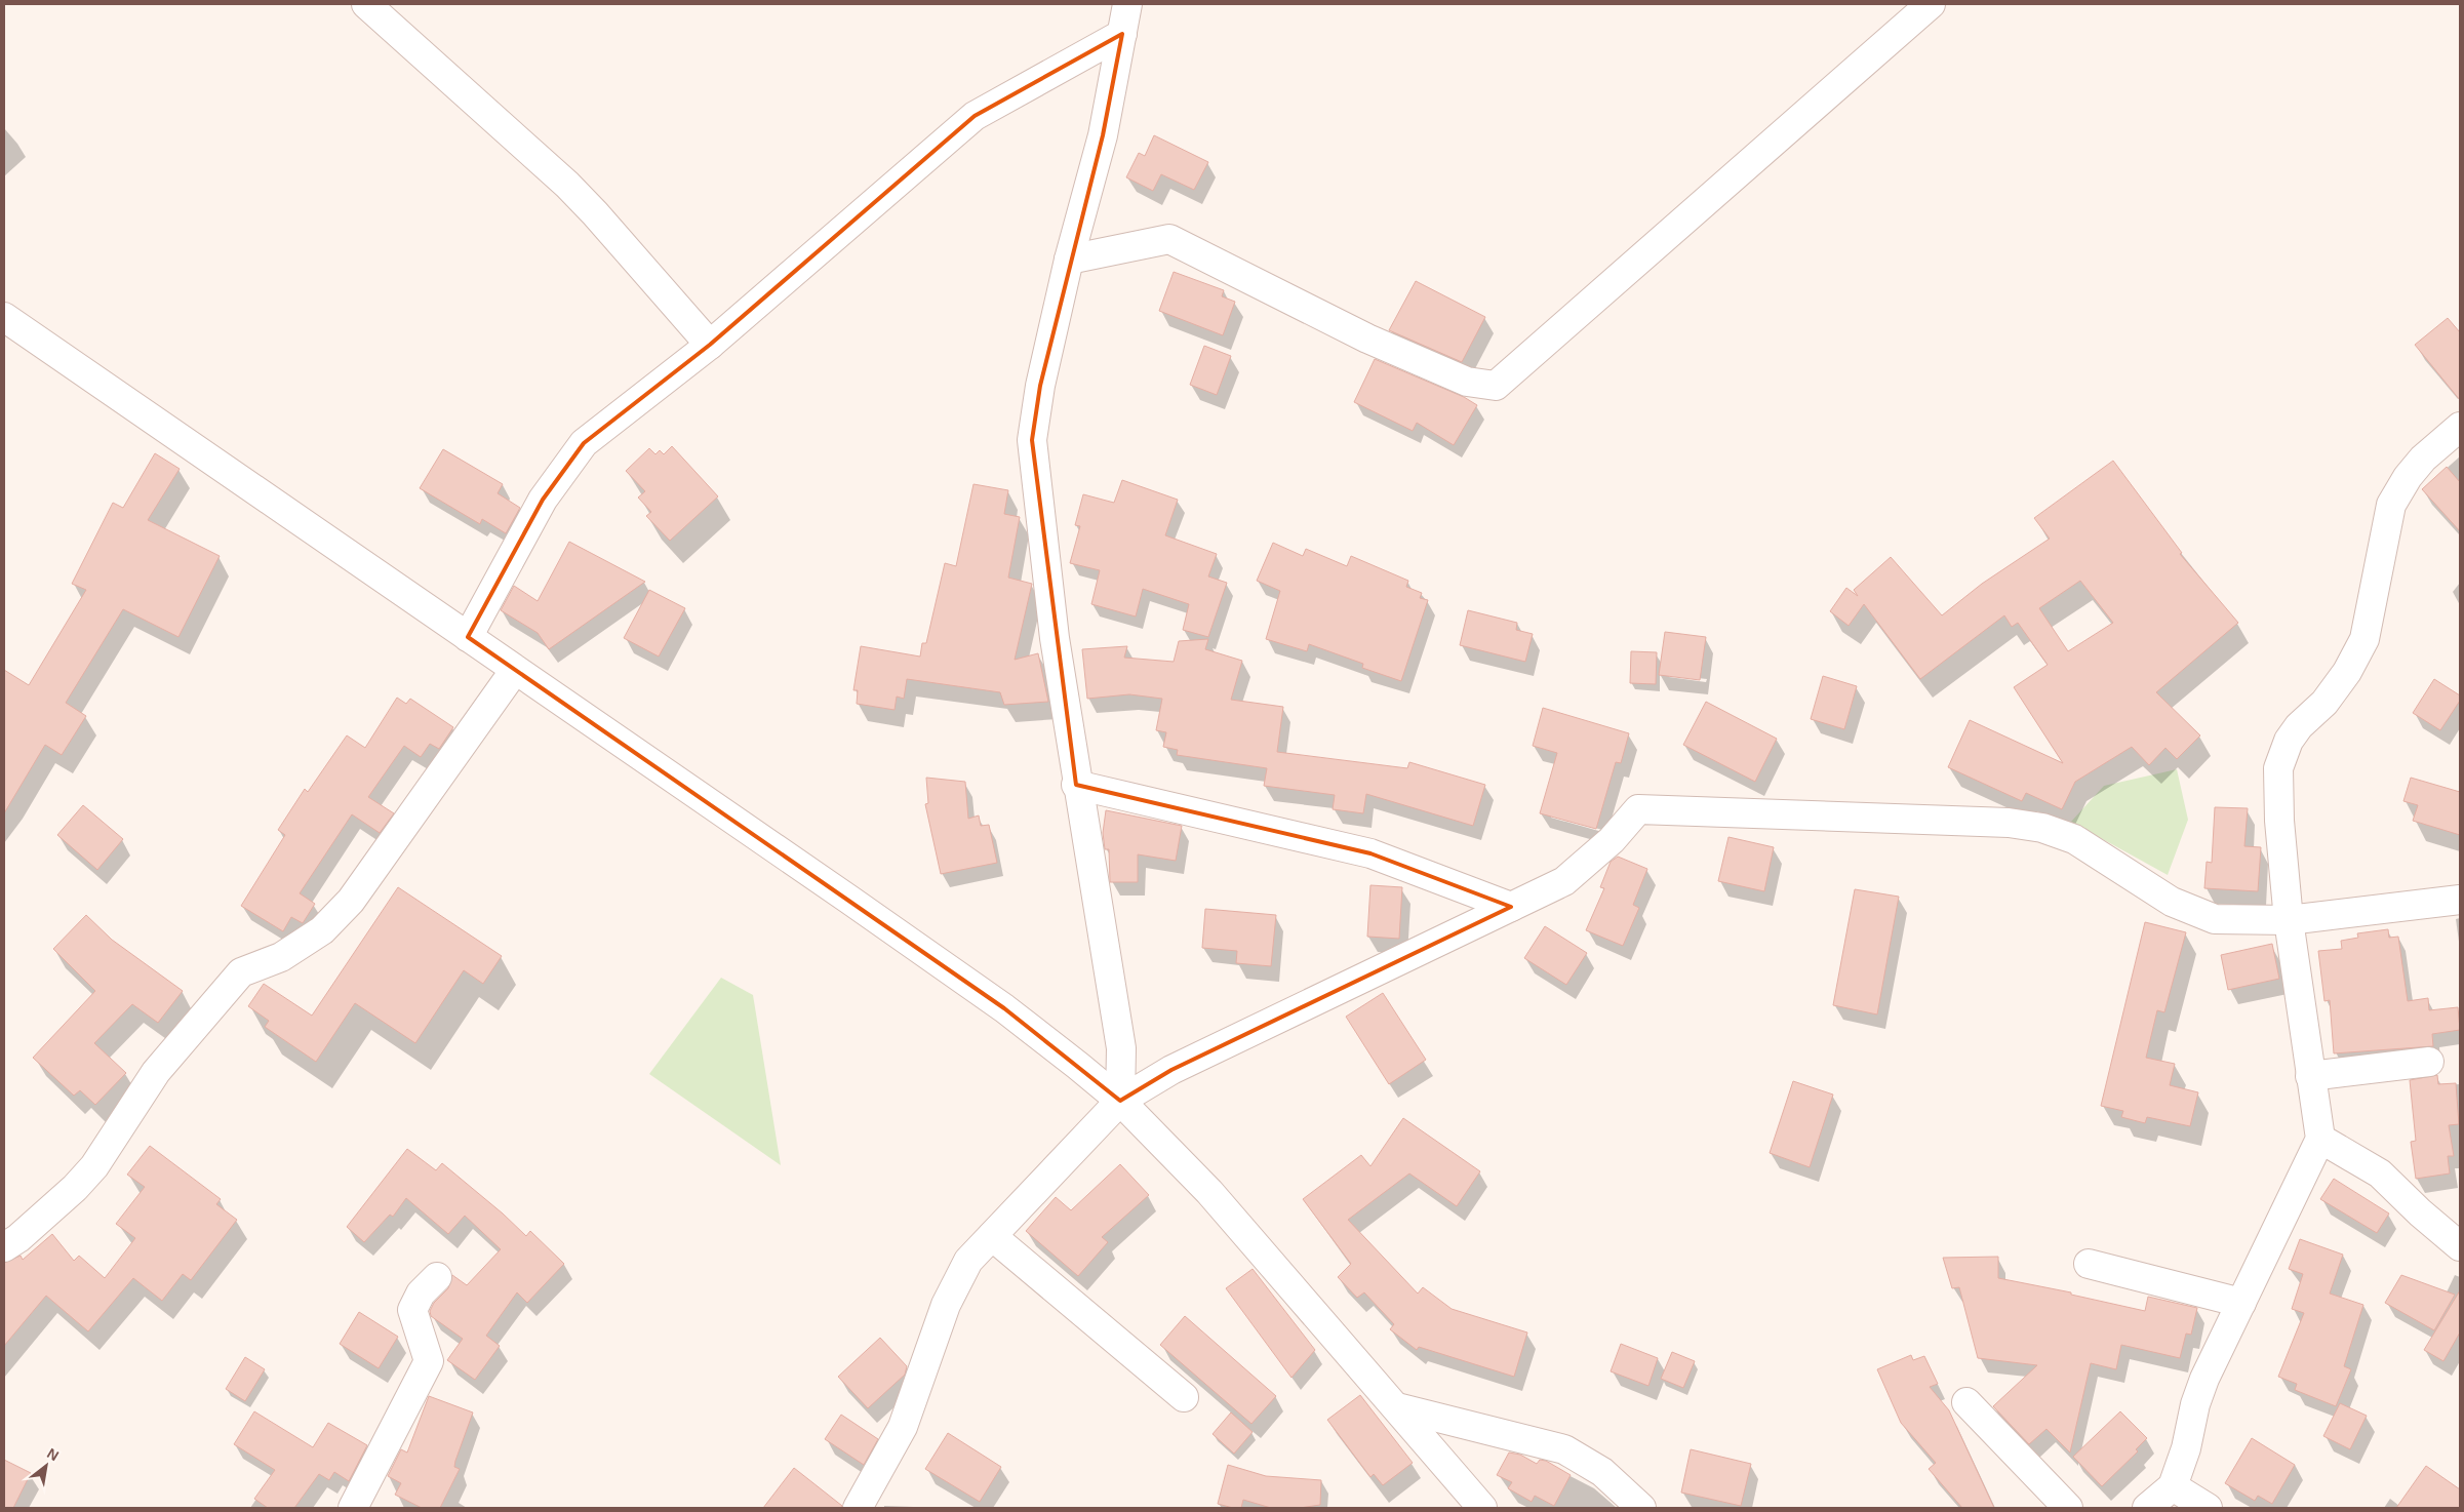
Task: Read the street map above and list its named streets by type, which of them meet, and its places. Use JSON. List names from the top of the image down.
{
  "north": "top right"
}
